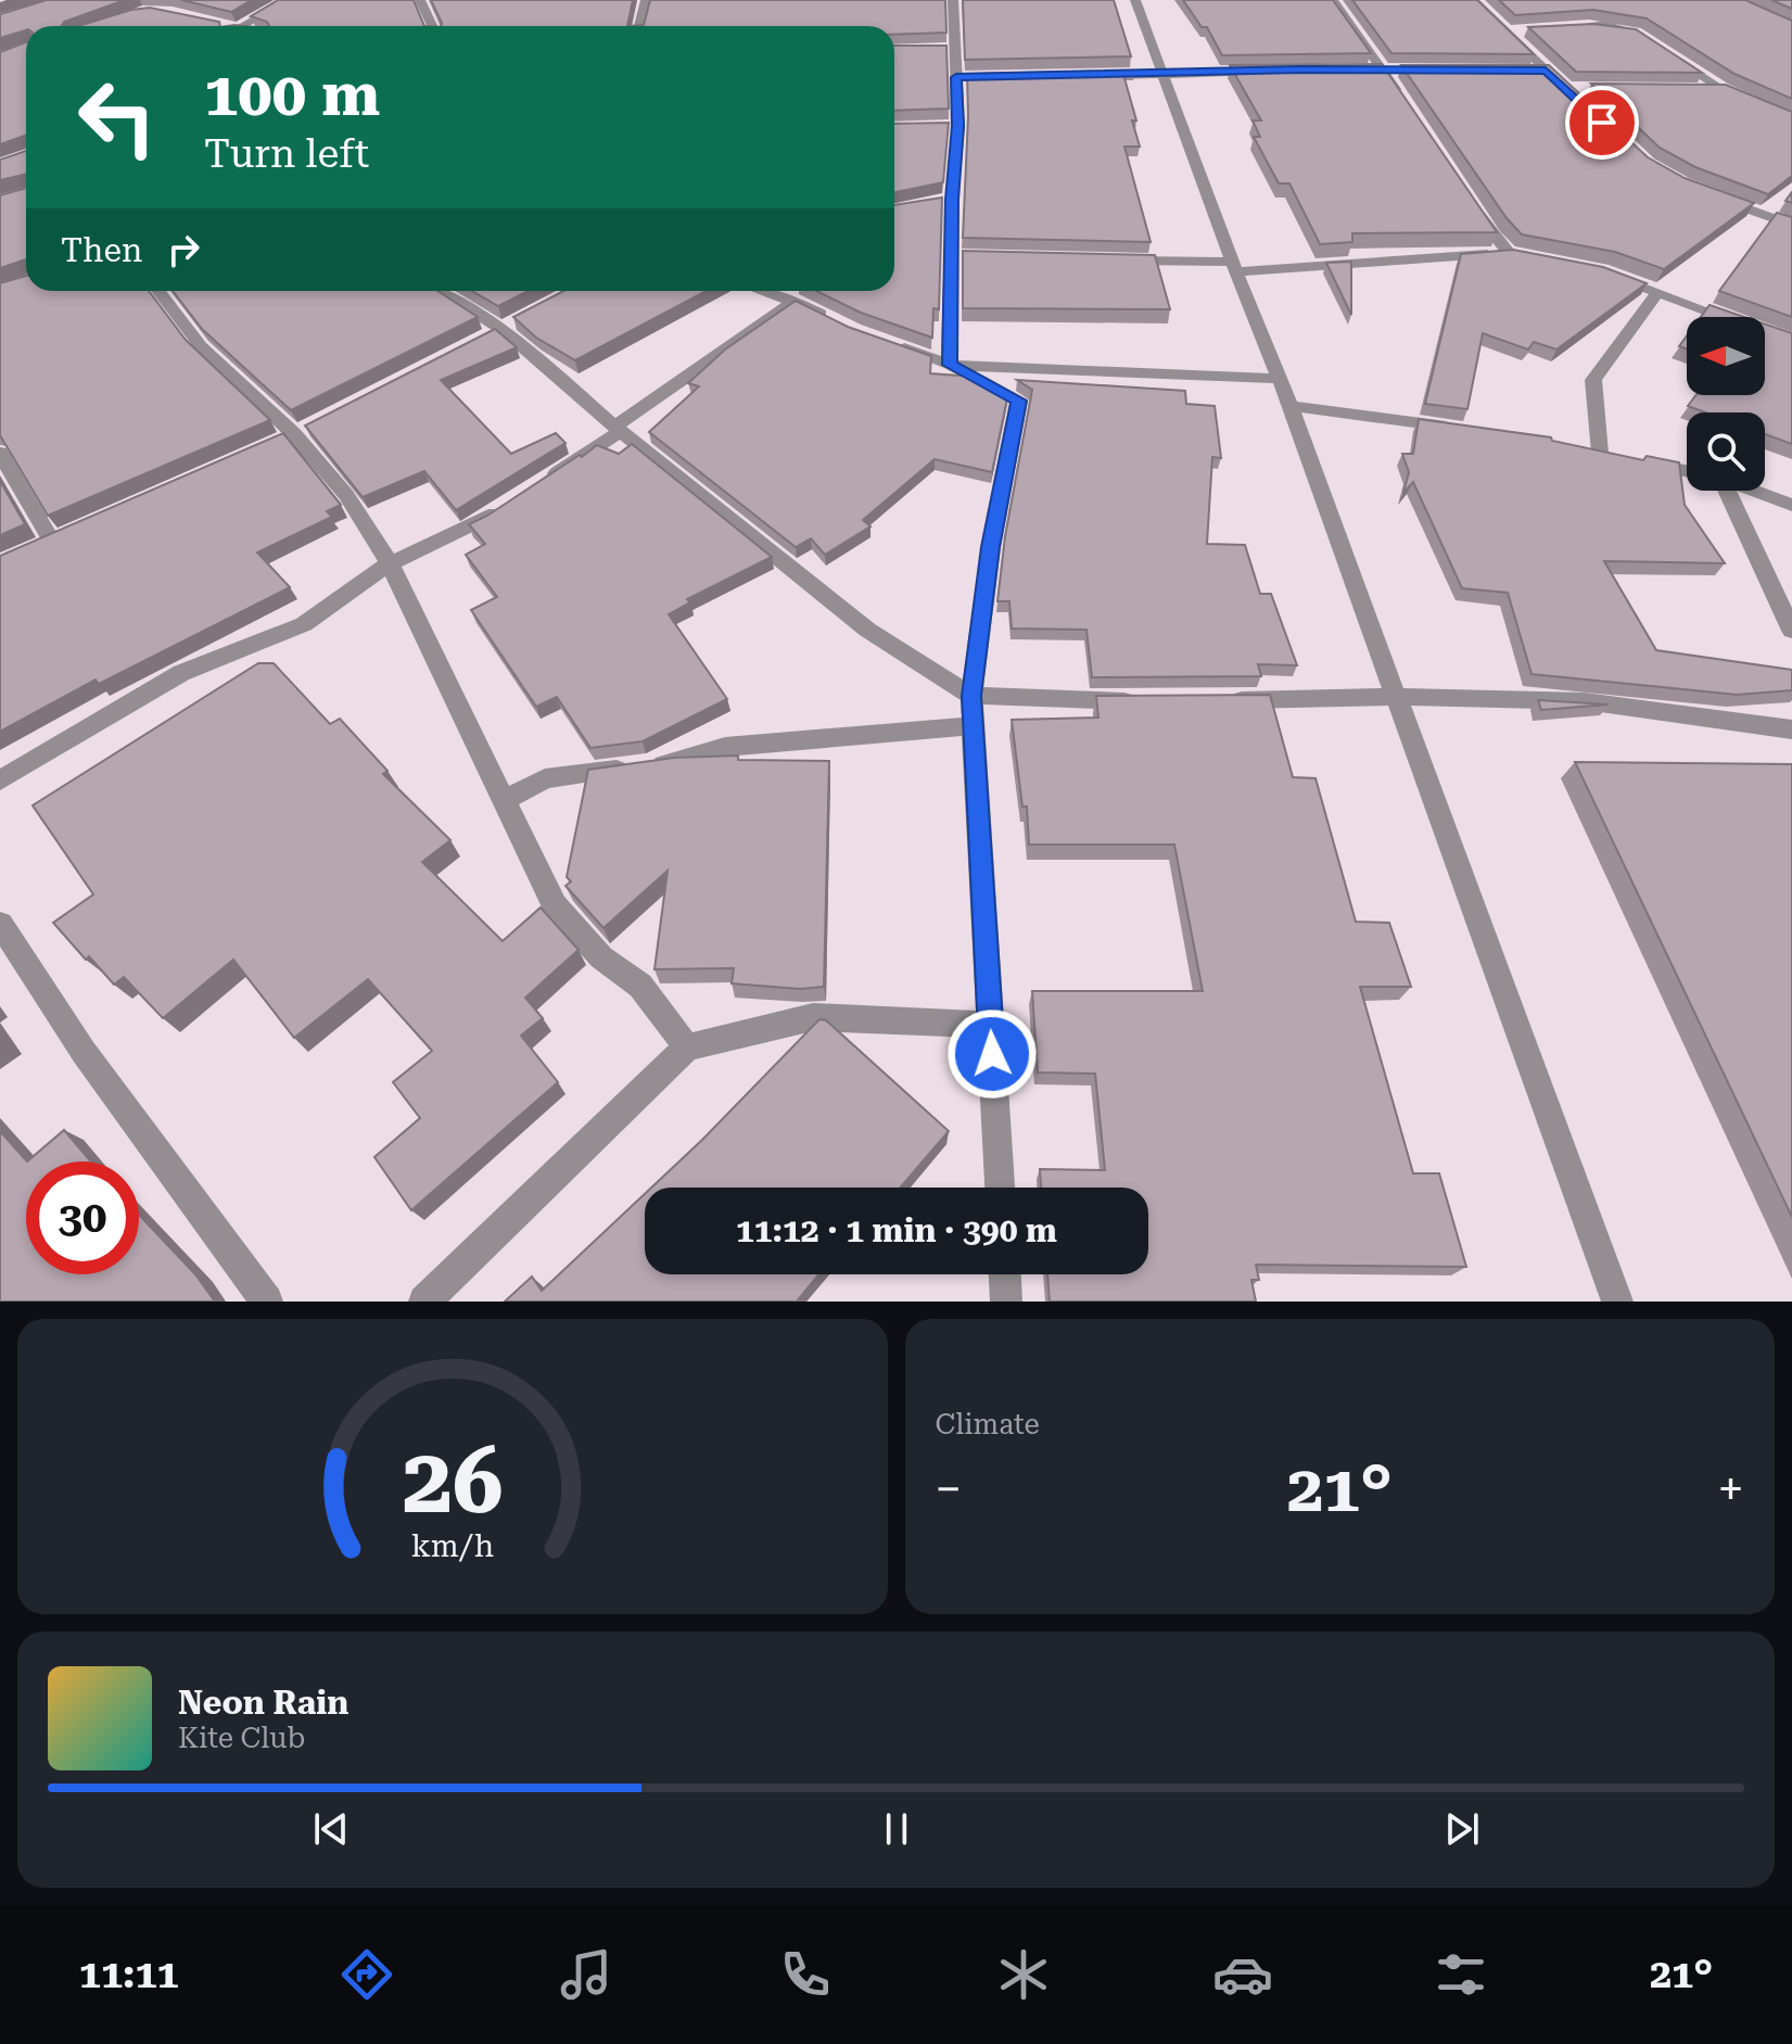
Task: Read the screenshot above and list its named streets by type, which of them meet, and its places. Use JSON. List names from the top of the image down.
{
  "north": "left",
  "page": {
    "turn": ["100 m", "Turn left"],
    "then": "Then",
    "limit": "30",
    "trip": "11:12 · 1 min · 390 m",
    "tile": "Climate",
    "heat": ["−", "21°", "+"],
    "song": ["Neon Rain", "Kite Club"],
    "tabs": ["11:11", "21°"],
    "gauge": ["26", "km/h"]
  }
}
